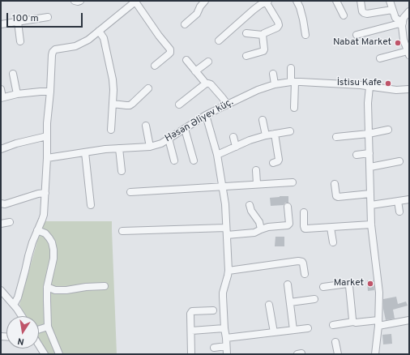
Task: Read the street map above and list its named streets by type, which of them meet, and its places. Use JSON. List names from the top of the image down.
{
  "streets": {
    "street": ["Həsən Əliyev küç."]
  },
  "places": ["Nabat Market", "İstisu Kafe", "Market"],
  "scale_bar": "100 m",
  "north": "bottom"
}
